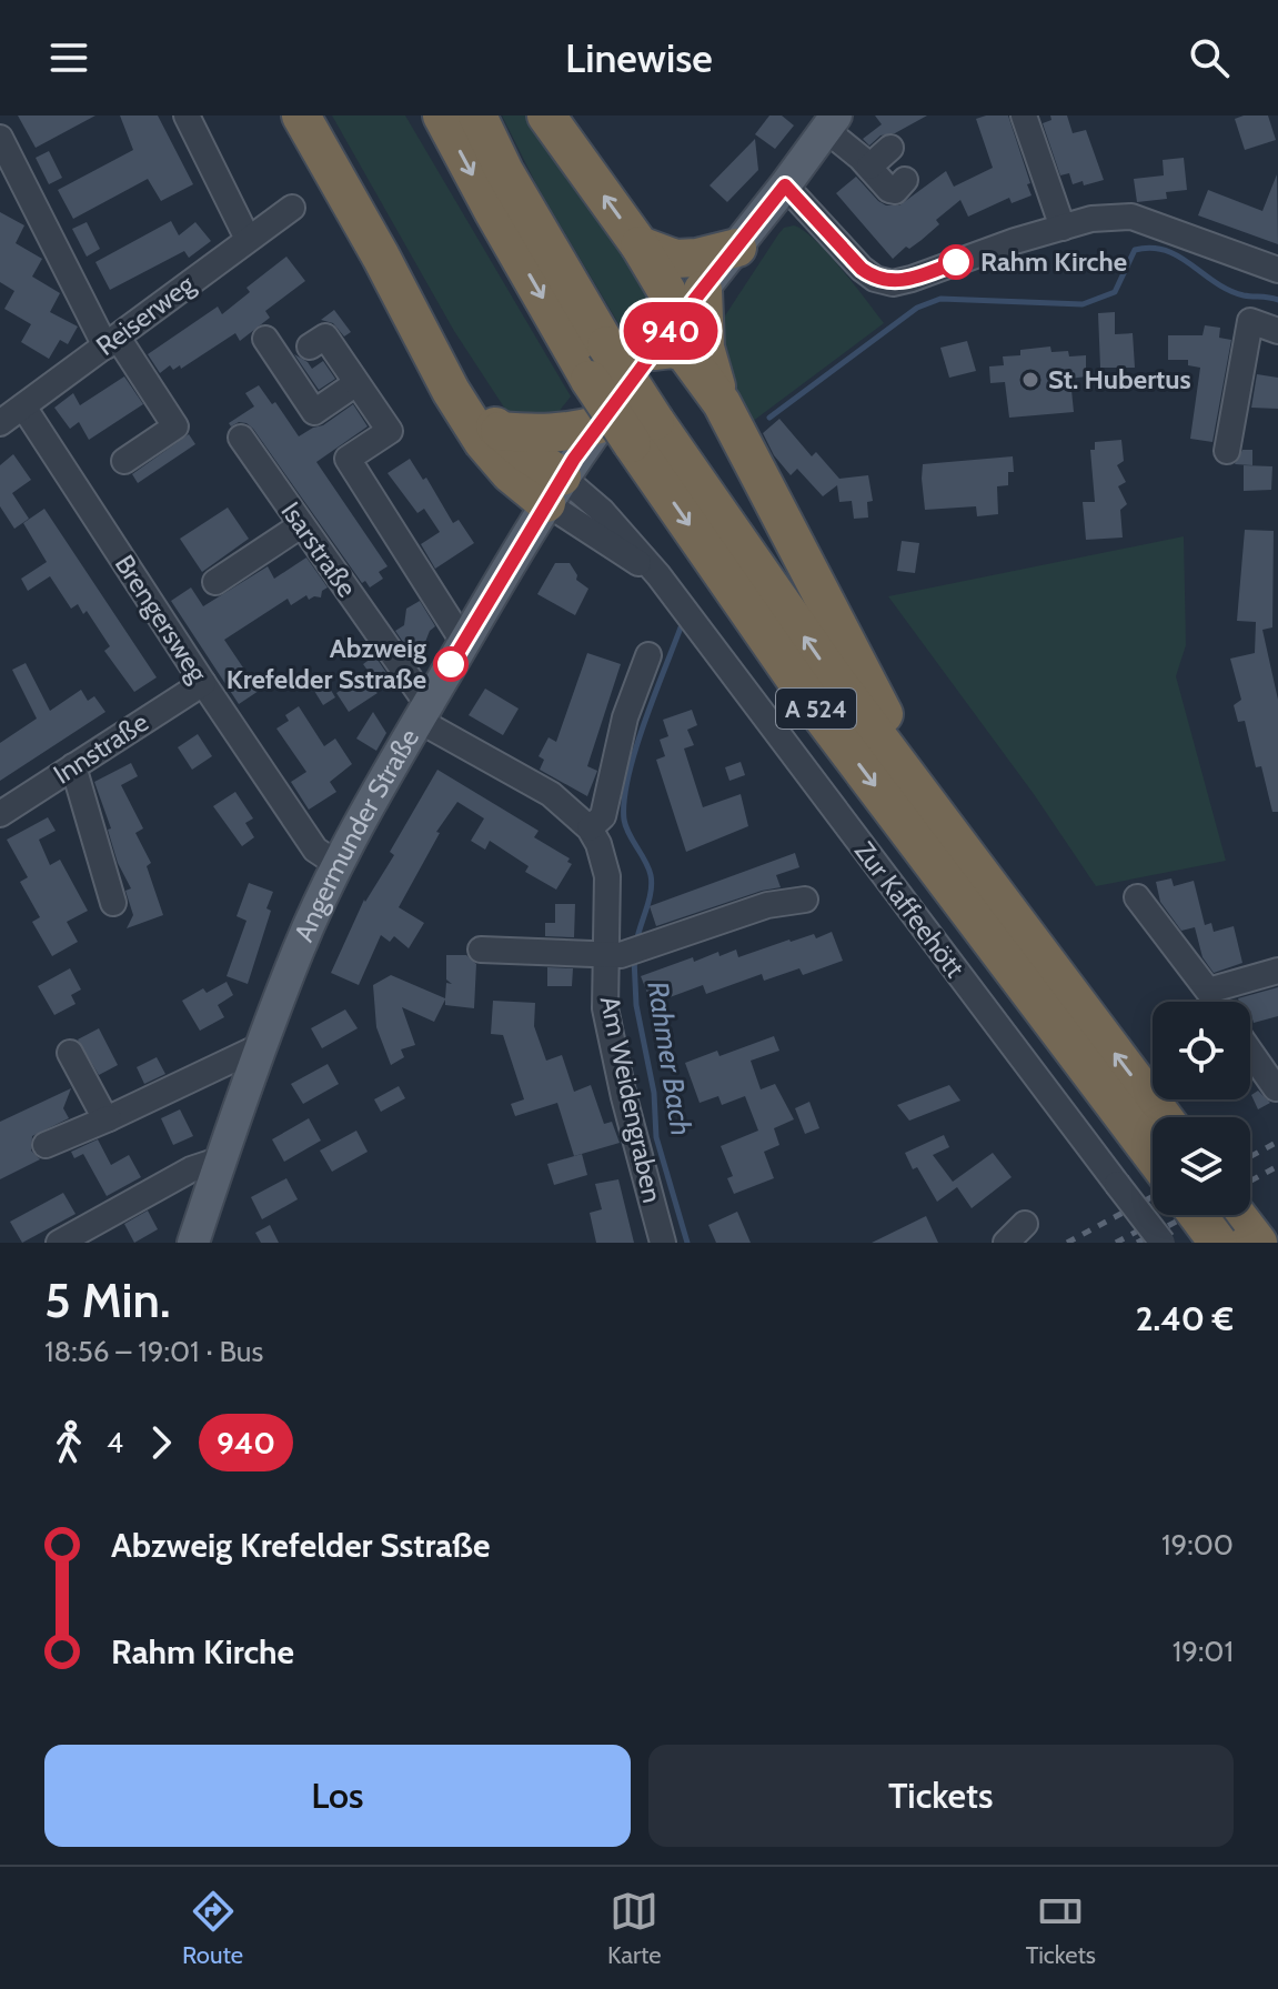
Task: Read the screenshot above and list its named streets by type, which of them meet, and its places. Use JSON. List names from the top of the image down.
{
  "streets": {
    "highway": ["A 524"],
    "main road": ["Angermunder Straße"],
    "street": [
      "Reiserweg",
      "Isarstraße",
      "Brengersweg",
      "Innstraße",
      "Zur Kaffeehött",
      "Am Weidengraben"
    ]
  },
  "crossings": [
    ["Reiserweg", "Brengersweg"],
    ["Isarstraße", "Angermunder Straße"],
    ["Isarstraße", "Am Weidengraben"],
    ["Brengersweg", "Innstraße"],
    ["Brengersweg", "Angermunder Straße"],
    ["Angermunder Straße", "Zur Kaffeehött"],
    ["Angermunder Straße", "Am Weidengraben"]
  ],
  "water": ["Rahmer Bach"],
  "places": ["Rahm Kirche", "St. Hubertus", "Abzweig Krefelder Sstraße"],
  "lines": ["bus line 940"],
  "page": {
    "header": "Linewise",
    "on_map": "940",
    "heading": ["5 Min.", "18:56 – 19:01 · Bus", "2.40 €"],
    "legs": ["4", "940"],
    "list": [
      {
        "name": "Abzweig Krefelder Sstraße",
        "value": "19:00"
      },
      {
        "name": "Rahm Kirche",
        "value": "19:01"
      }
    ],
    "buttons": ["Los", "Tickets"],
    "tabs": ["Route", "Karte", "Tickets"]
  }
}
